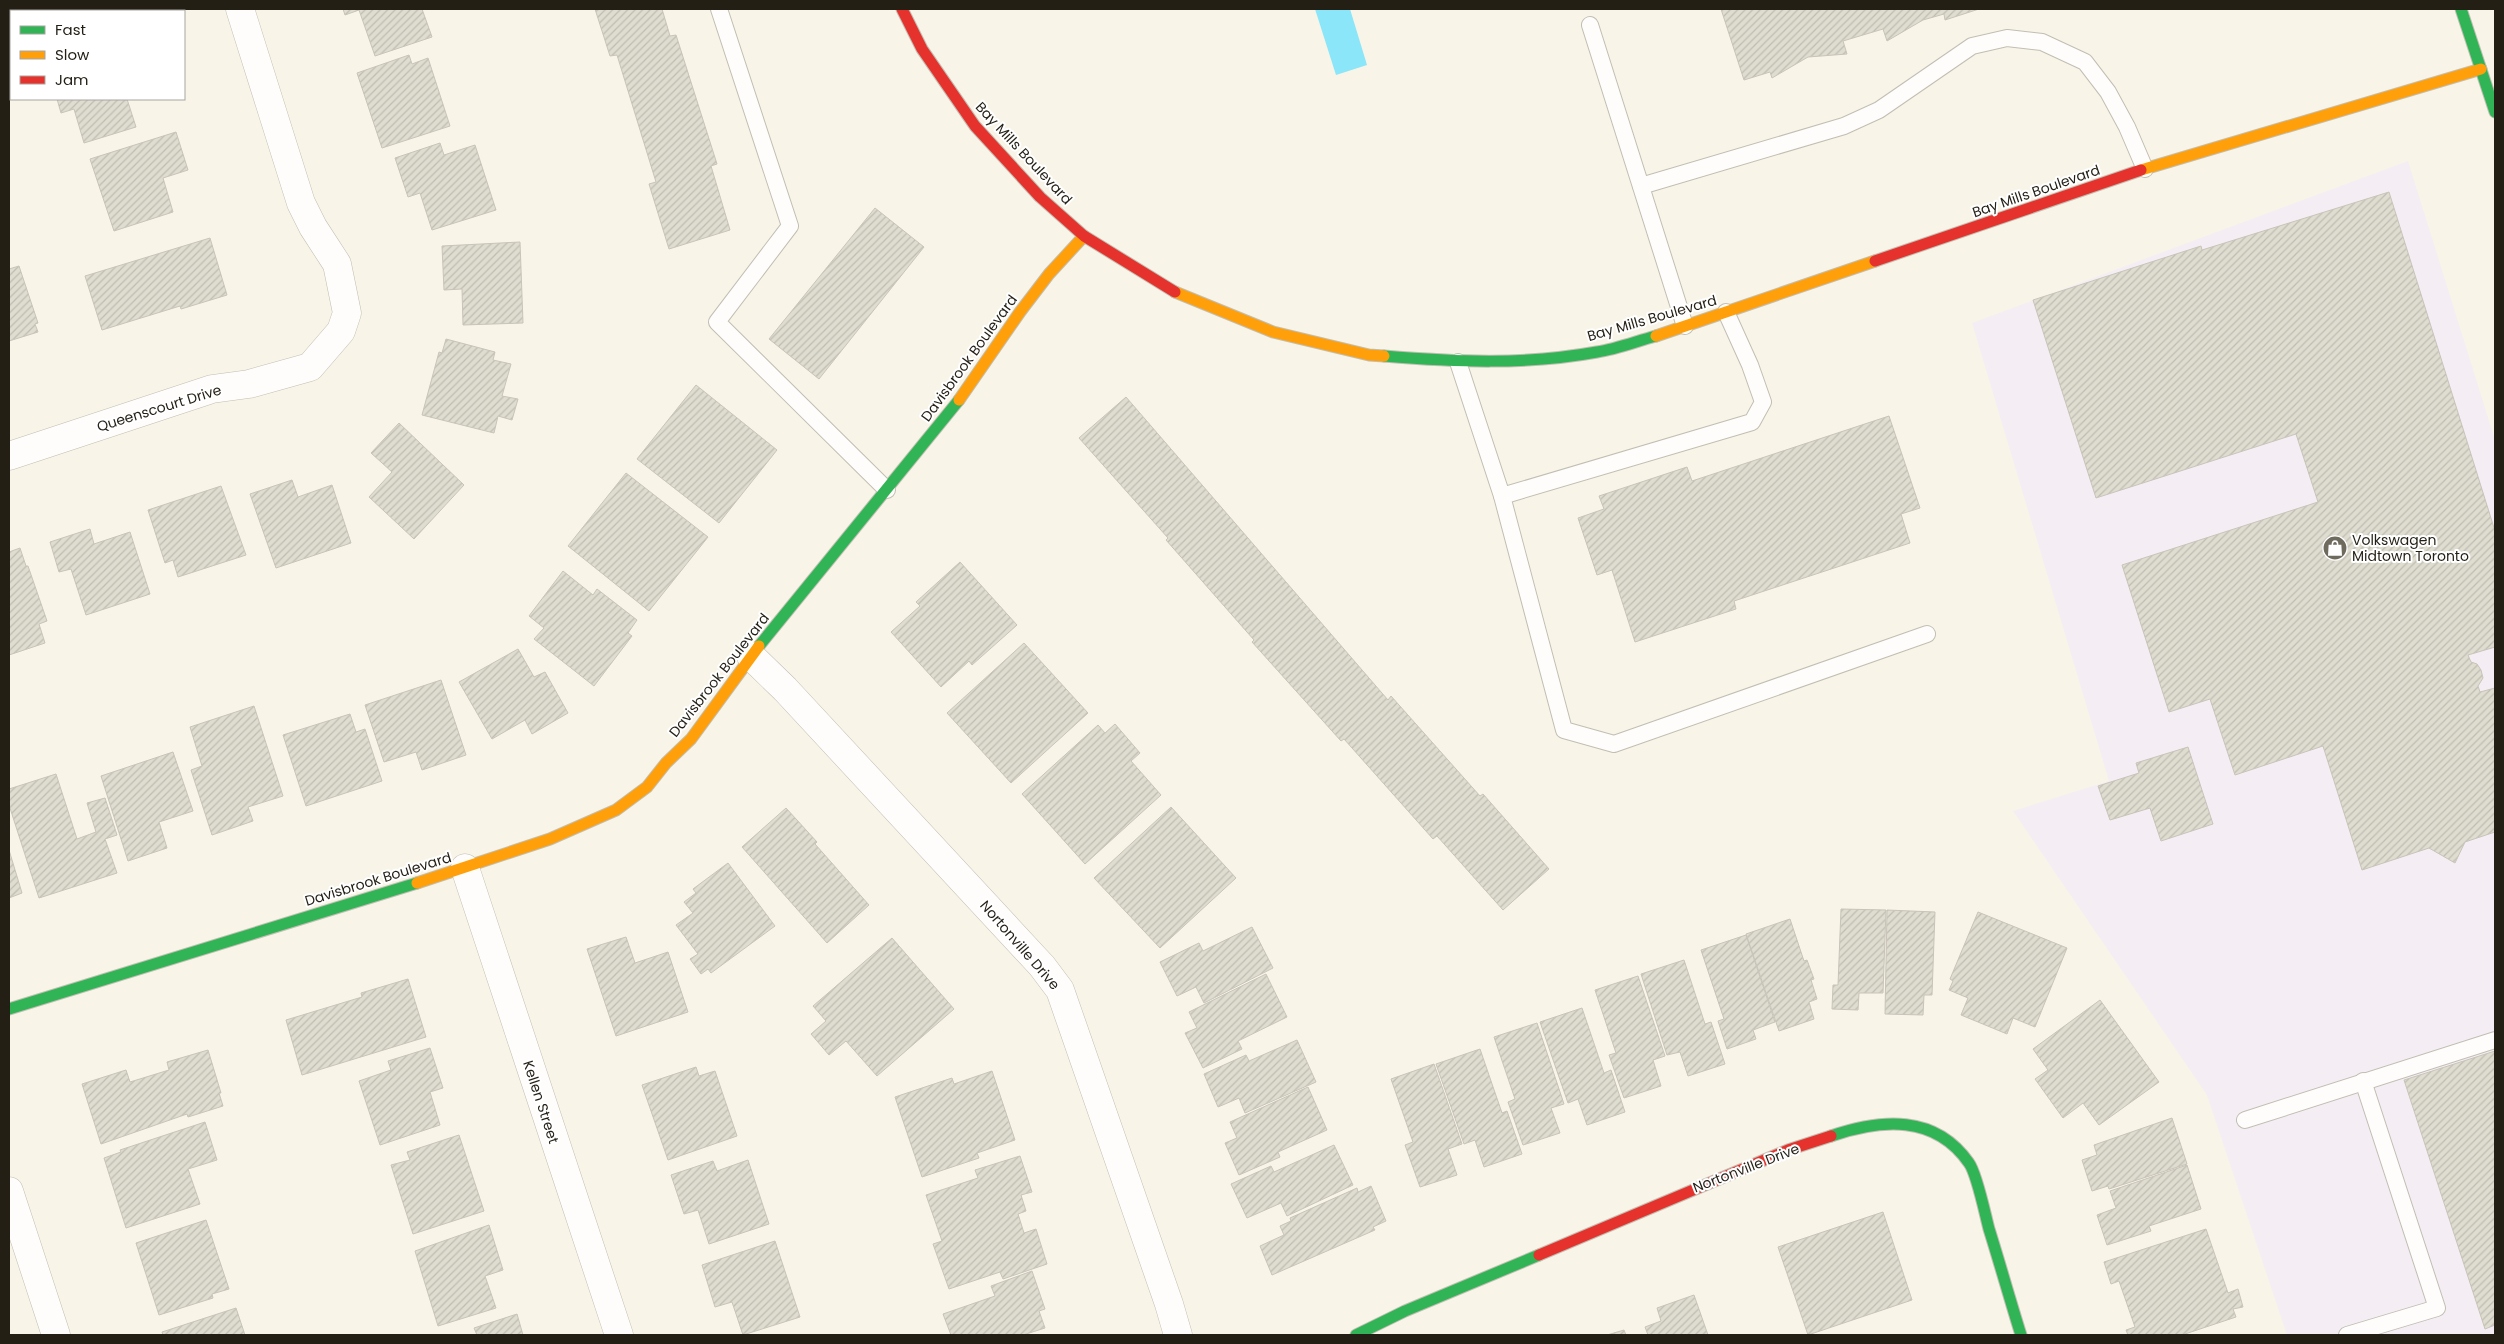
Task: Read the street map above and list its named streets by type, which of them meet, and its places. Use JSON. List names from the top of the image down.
{
  "streets": {
    "street": [
      "Bay Mills Boulevard",
      "Davisbrook Boulevard",
      "Queenscourt Drive",
      "Nortonville Drive",
      "Kellen Street"
    ]
  },
  "crossings": [
    ["Bay Mills Boulevard", "Davisbrook Boulevard"],
    ["Davisbrook Boulevard", "Nortonville Drive"],
    ["Davisbrook Boulevard", "Kellen Street"]
  ],
  "places": {
    "shop": ["Volkswagen Midtown Toronto"]
  },
  "legend": ["Fast", "Slow", "Jam"]
}
